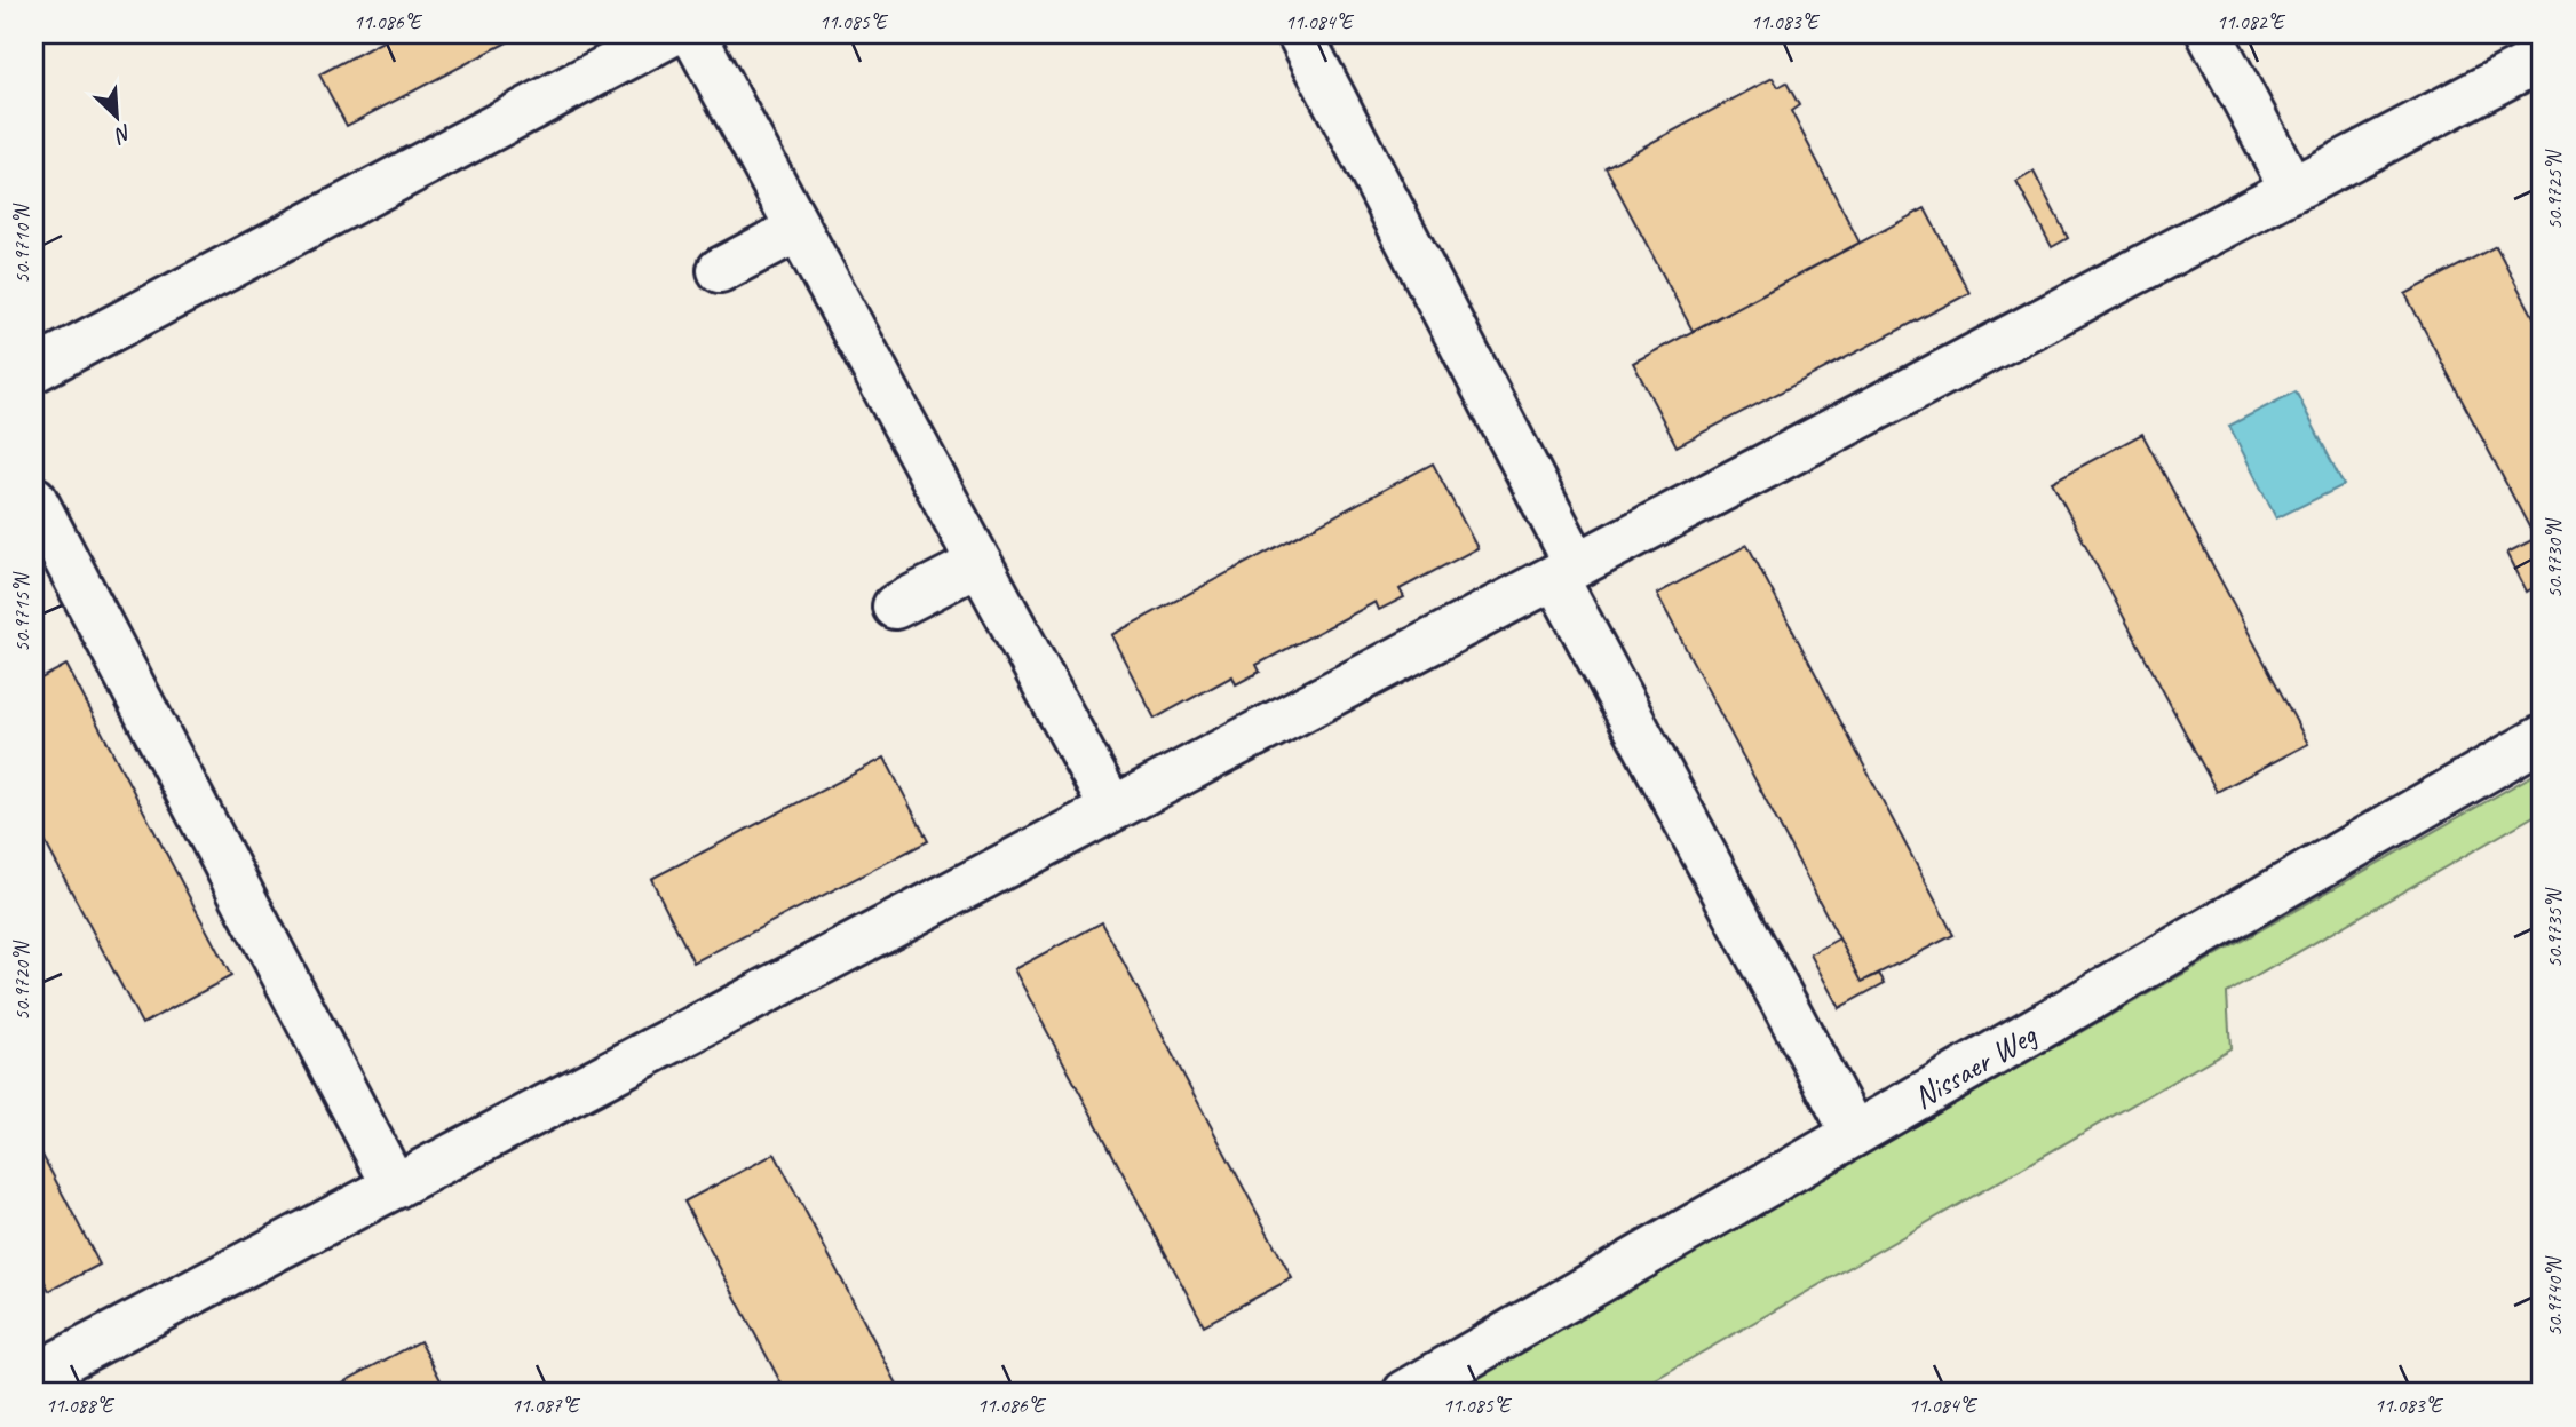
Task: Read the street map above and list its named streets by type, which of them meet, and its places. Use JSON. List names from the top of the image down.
{
  "streets": {
    "street": ["Nissaer Weg"]
  },
  "north": "bottom right",
  "coordinates": [
    "11.086°E",
    "11.085°E",
    "11.084°E",
    "11.083°E",
    "11.082°E",
    "50.9725°N",
    "50.9710°N",
    "50.9730°N",
    "50.9715°N",
    "50.9735°N",
    "50.9720°N",
    "50.9740°N",
    "11.088°E",
    "11.087°E"
  ]
}
